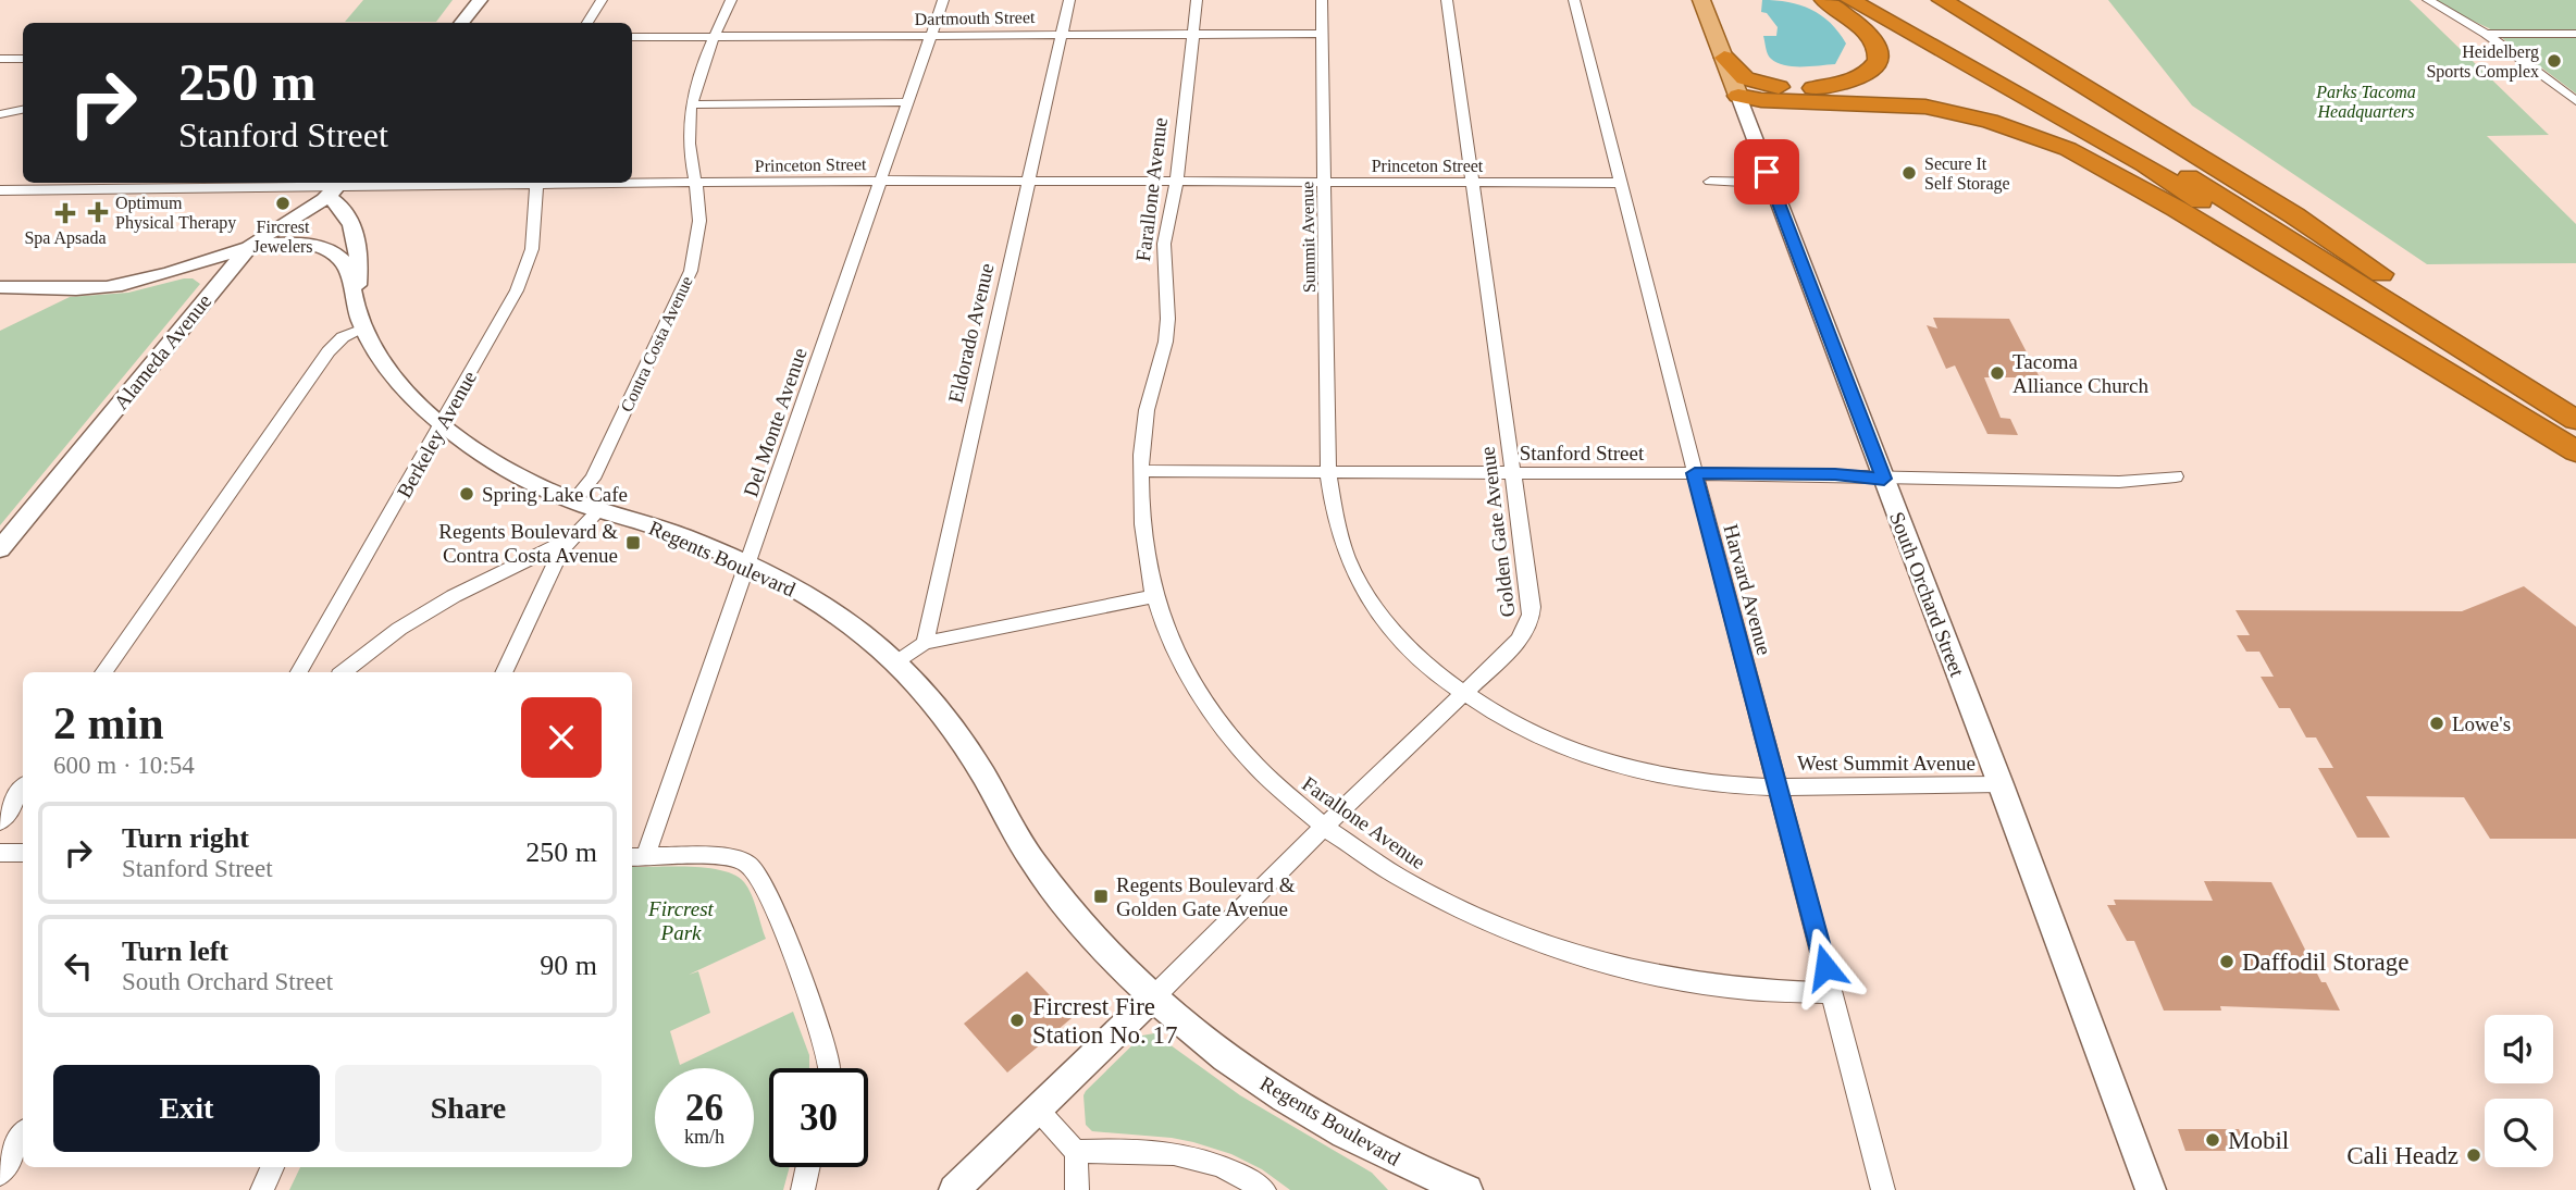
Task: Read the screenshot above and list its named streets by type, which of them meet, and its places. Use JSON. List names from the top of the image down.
{
  "streets": {
    "main road": ["Alameda Avenue", "Regents Boulevard", "South Orchard Street"],
    "street": [
      "Dartmouth Street",
      "Princeton Street",
      "Farallone Avenue",
      "Summit Avenue",
      "Eldorado Avenue",
      "Contra Costa Avenue",
      "Del Monte Avenue",
      "Berkeley Avenue",
      "Stanford Street",
      "Golden Gate Avenue",
      "Harvard Avenue",
      "West Summit Avenue"
    ]
  },
  "crossings": [
    ["Dartmouth Street", "Farallone Avenue"],
    ["Dartmouth Street", "Summit Avenue"],
    ["Dartmouth Street", "Eldorado Avenue"],
    ["Dartmouth Street", "Contra Costa Avenue"],
    ["Dartmouth Street", "Del Monte Avenue"],
    ["Princeton Street", "Farallone Avenue"],
    ["Princeton Street", "Summit Avenue"],
    ["Princeton Street", "Eldorado Avenue"],
    ["Princeton Street", "Contra Costa Avenue"],
    ["Princeton Street", "Alameda Avenue"],
    ["Princeton Street", "Del Monte Avenue"],
    ["Princeton Street", "Golden Gate Avenue"],
    ["Princeton Street", "Harvard Avenue"],
    ["Farallone Avenue", "Stanford Street"],
    ["Farallone Avenue", "Golden Gate Avenue"],
    ["Farallone Avenue", "Harvard Avenue"],
    ["Summit Avenue", "Stanford Street"],
    ["Summit Avenue", "West Summit Avenue"],
    ["Contra Costa Avenue", "Regents Boulevard"],
    ["Alameda Avenue", "Regents Boulevard"],
    ["Del Monte Avenue", "Regents Boulevard"],
    ["Berkeley Avenue", "Regents Boulevard"],
    ["Stanford Street", "Golden Gate Avenue"],
    ["Stanford Street", "Harvard Avenue"],
    ["Stanford Street", "South Orchard Street"],
    ["Stanford Street", "West Summit Avenue"],
    ["Golden Gate Avenue", "Regents Boulevard"],
    ["Golden Gate Avenue", "West Summit Avenue"],
    ["Harvard Avenue", "West Summit Avenue"],
    ["South Orchard Street", "West Summit Avenue"]
  ],
  "parks": ["Parks Tacoma Headquarters", "Fircrest Park"],
  "places": {
    "other": [
      "Heidelberg Sports Complex",
      "Secure It Self Storage",
      "Fircrest Jewelers",
      "Tacoma Alliance Church",
      "Spring Lake Cafe",
      "Lowe's",
      "Daffodil Storage",
      "Fircrest Fire Station No. 17",
      "Mobil",
      "Cali Headz"
    ],
    "health": ["Optimum Physical Therapy", "Spa Apsada"],
    "transit": ["Regents Boulevard & Contra Costa Avenue", "Regents Boulevard & Golden Gate Avenue"]
  },
  "page": {
    "turn": ["250 m", "Stanford Street"],
    "heading": ["2 min", "600 m · 10:54"],
    "list": [
      {
        "name": "Turn right",
        "note": "Stanford Street",
        "value": "250 m"
      },
      {
        "name": "Turn left",
        "note": "South Orchard Street",
        "value": "90 m"
      }
    ],
    "buttons": ["Exit", "Share"],
    "speed": "26 km/h",
    "limit": "30"
  }
}
